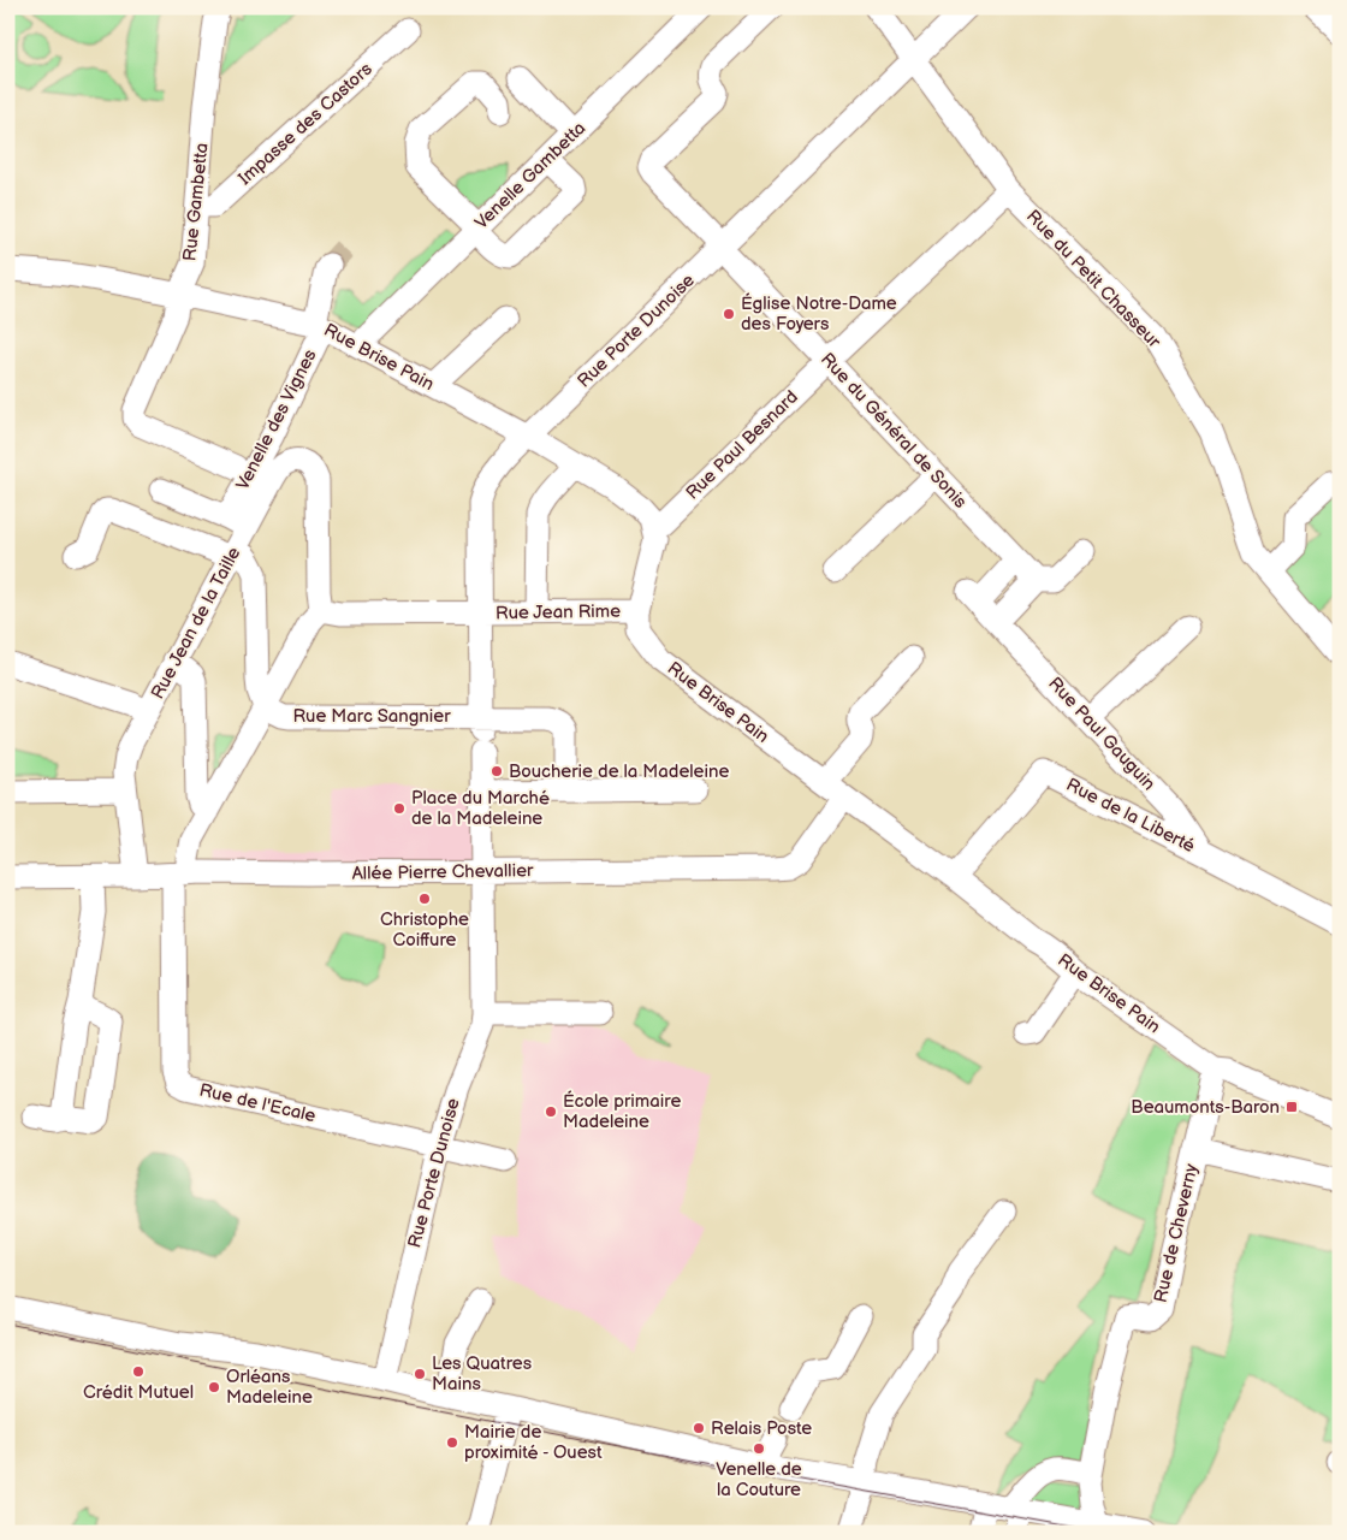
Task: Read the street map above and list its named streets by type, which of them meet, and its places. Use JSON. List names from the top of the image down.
{
  "streets": {
    "street": [
      "Impasse des Castors",
      "Venelle Gambetta",
      "Rue Gambetta",
      "Rue du Petit Chasseur",
      "Rue Porte Dunoise",
      "Rue Brise Pain",
      "Venelle des Vignes",
      "Rue du Général de Sonis",
      "Rue Paul Besnard",
      "Rue Jean Rime",
      "Rue Jean de la Taille",
      "Rue Marc Sangnier",
      "Rue Paul Gauguin",
      "Rue de la Liberté",
      "Allée Pierre Chevallier",
      "Rue de l'Ecale",
      "Rue de Cheverny"
    ]
  },
  "crossings": [
    ["Impasse des Castors", "Rue Gambetta"],
    ["Venelle Gambetta", "Rue Brise Pain"],
    ["Rue Gambetta", "Rue Brise Pain"],
    ["Rue du Petit Chasseur", "Rue Porte Dunoise"],
    ["Rue du Petit Chasseur", "Rue Paul Besnard"],
    ["Rue Porte Dunoise", "Rue Brise Pain"],
    ["Rue Porte Dunoise", "Rue du Général de Sonis"],
    ["Rue Porte Dunoise", "Rue Jean Rime"],
    ["Rue Porte Dunoise", "Rue Marc Sangnier"],
    ["Rue Porte Dunoise", "Allée Pierre Chevallier"],
    ["Rue Porte Dunoise", "Rue de l'Ecale"],
    ["Rue Brise Pain", "Venelle des Vignes"],
    ["Rue Brise Pain", "Rue Paul Besnard"],
    ["Rue Brise Pain", "Rue Jean Rime"],
    ["Rue Brise Pain", "Rue de la Liberté"],
    ["Rue Brise Pain", "Allée Pierre Chevallier"],
    ["Rue Brise Pain", "Rue de Cheverny"],
    ["Rue du Général de Sonis", "Rue Paul Besnard"],
    ["Rue du Général de Sonis", "Rue Paul Gauguin"],
    ["Rue Jean Rime", "Rue Jean de la Taille"],
    ["Rue Jean de la Taille", "Allée Pierre Chevallier"],
    ["Rue Paul Gauguin", "Rue de la Liberté"],
    ["Allée Pierre Chevallier", "Rue de l'Ecale"]
  ],
  "places": {
    "other": [
      "Église Notre-Dame des Foyers",
      "Boucherie de la Madeleine",
      "Place du Marché de la Madeleine",
      "Christophe Coiffure",
      "École primaire Madeleine",
      "Crédit Mutuel",
      "Les Quatres Mains",
      "Orléans Madeleine",
      "Relais Poste",
      "Mairie de proximité - Ouest",
      "Venelle de la Couture"
    ],
    "transit": ["Beaumonts-Baron"]
  }
}
